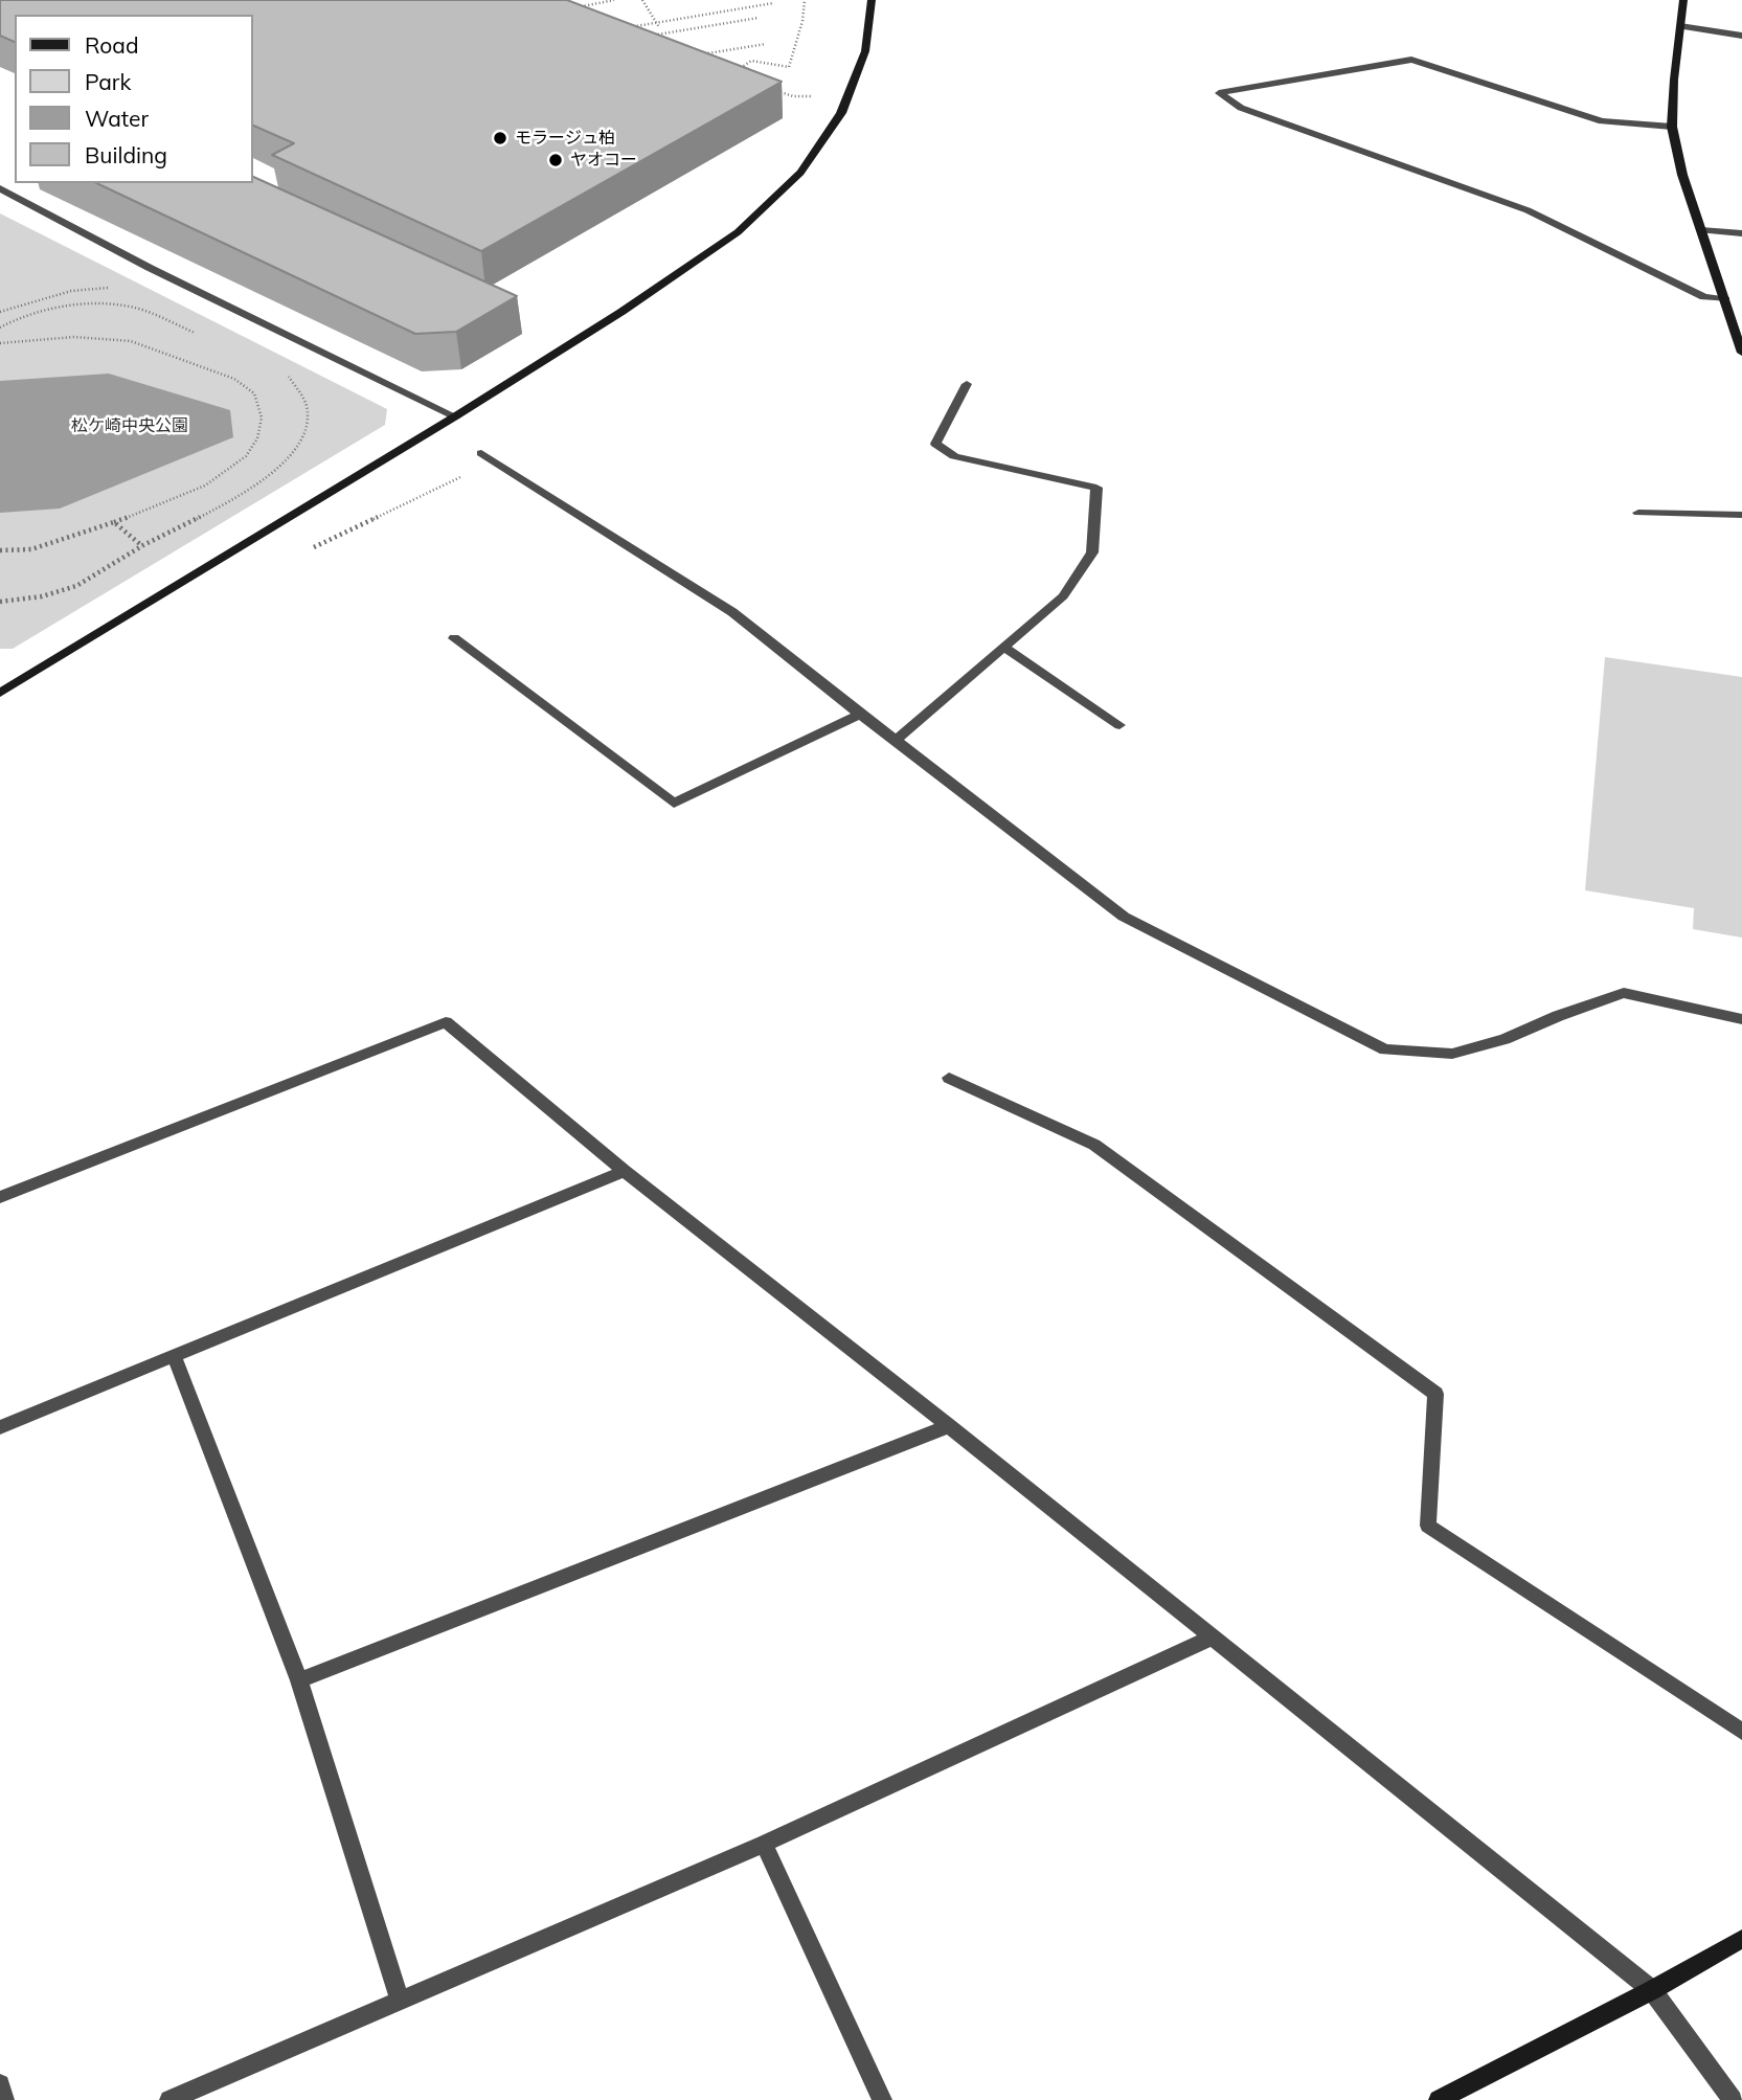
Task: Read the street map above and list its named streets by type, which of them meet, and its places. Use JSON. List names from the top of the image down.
{
  "parks": ["松ケ崎中央公園"],
  "places": ["モラージュ柏", "ヤオコー"],
  "legend": [
    "Road",
    "Park",
    "Water",
    "Building"
  ]
}
